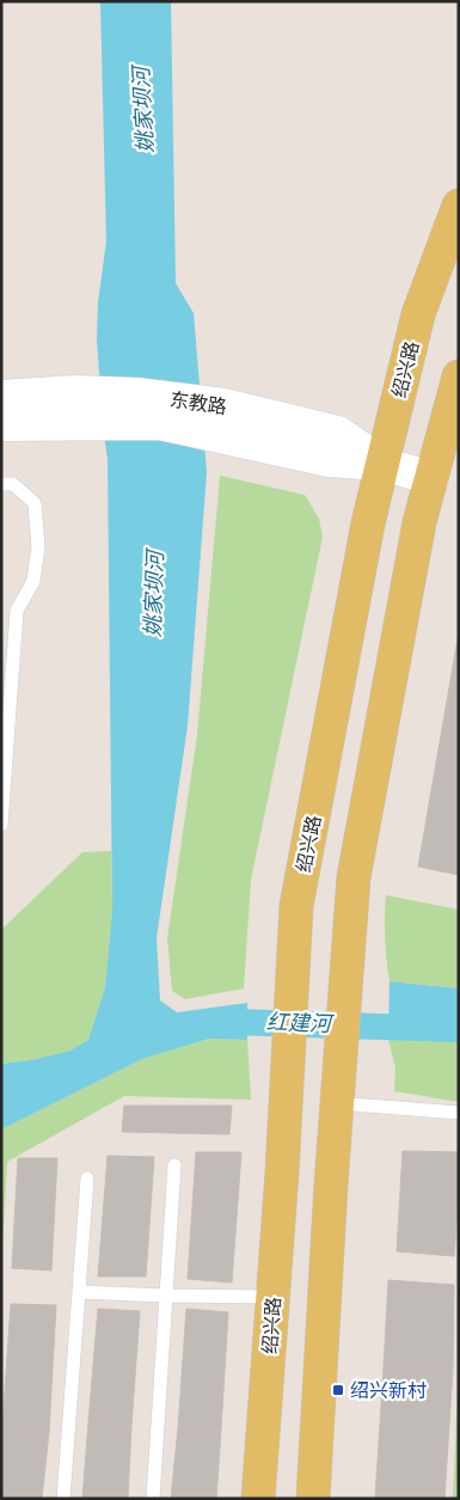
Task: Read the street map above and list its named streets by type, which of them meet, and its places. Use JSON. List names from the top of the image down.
{
  "streets": {
    "main road": ["绍兴路"],
    "street": ["东教路"]
  },
  "crossings": [
    ["绍兴路", "东教路"]
  ],
  "water": ["姚家坝河", "红建河"],
  "places": {
    "transit": ["绍兴新村"]
  }
}
